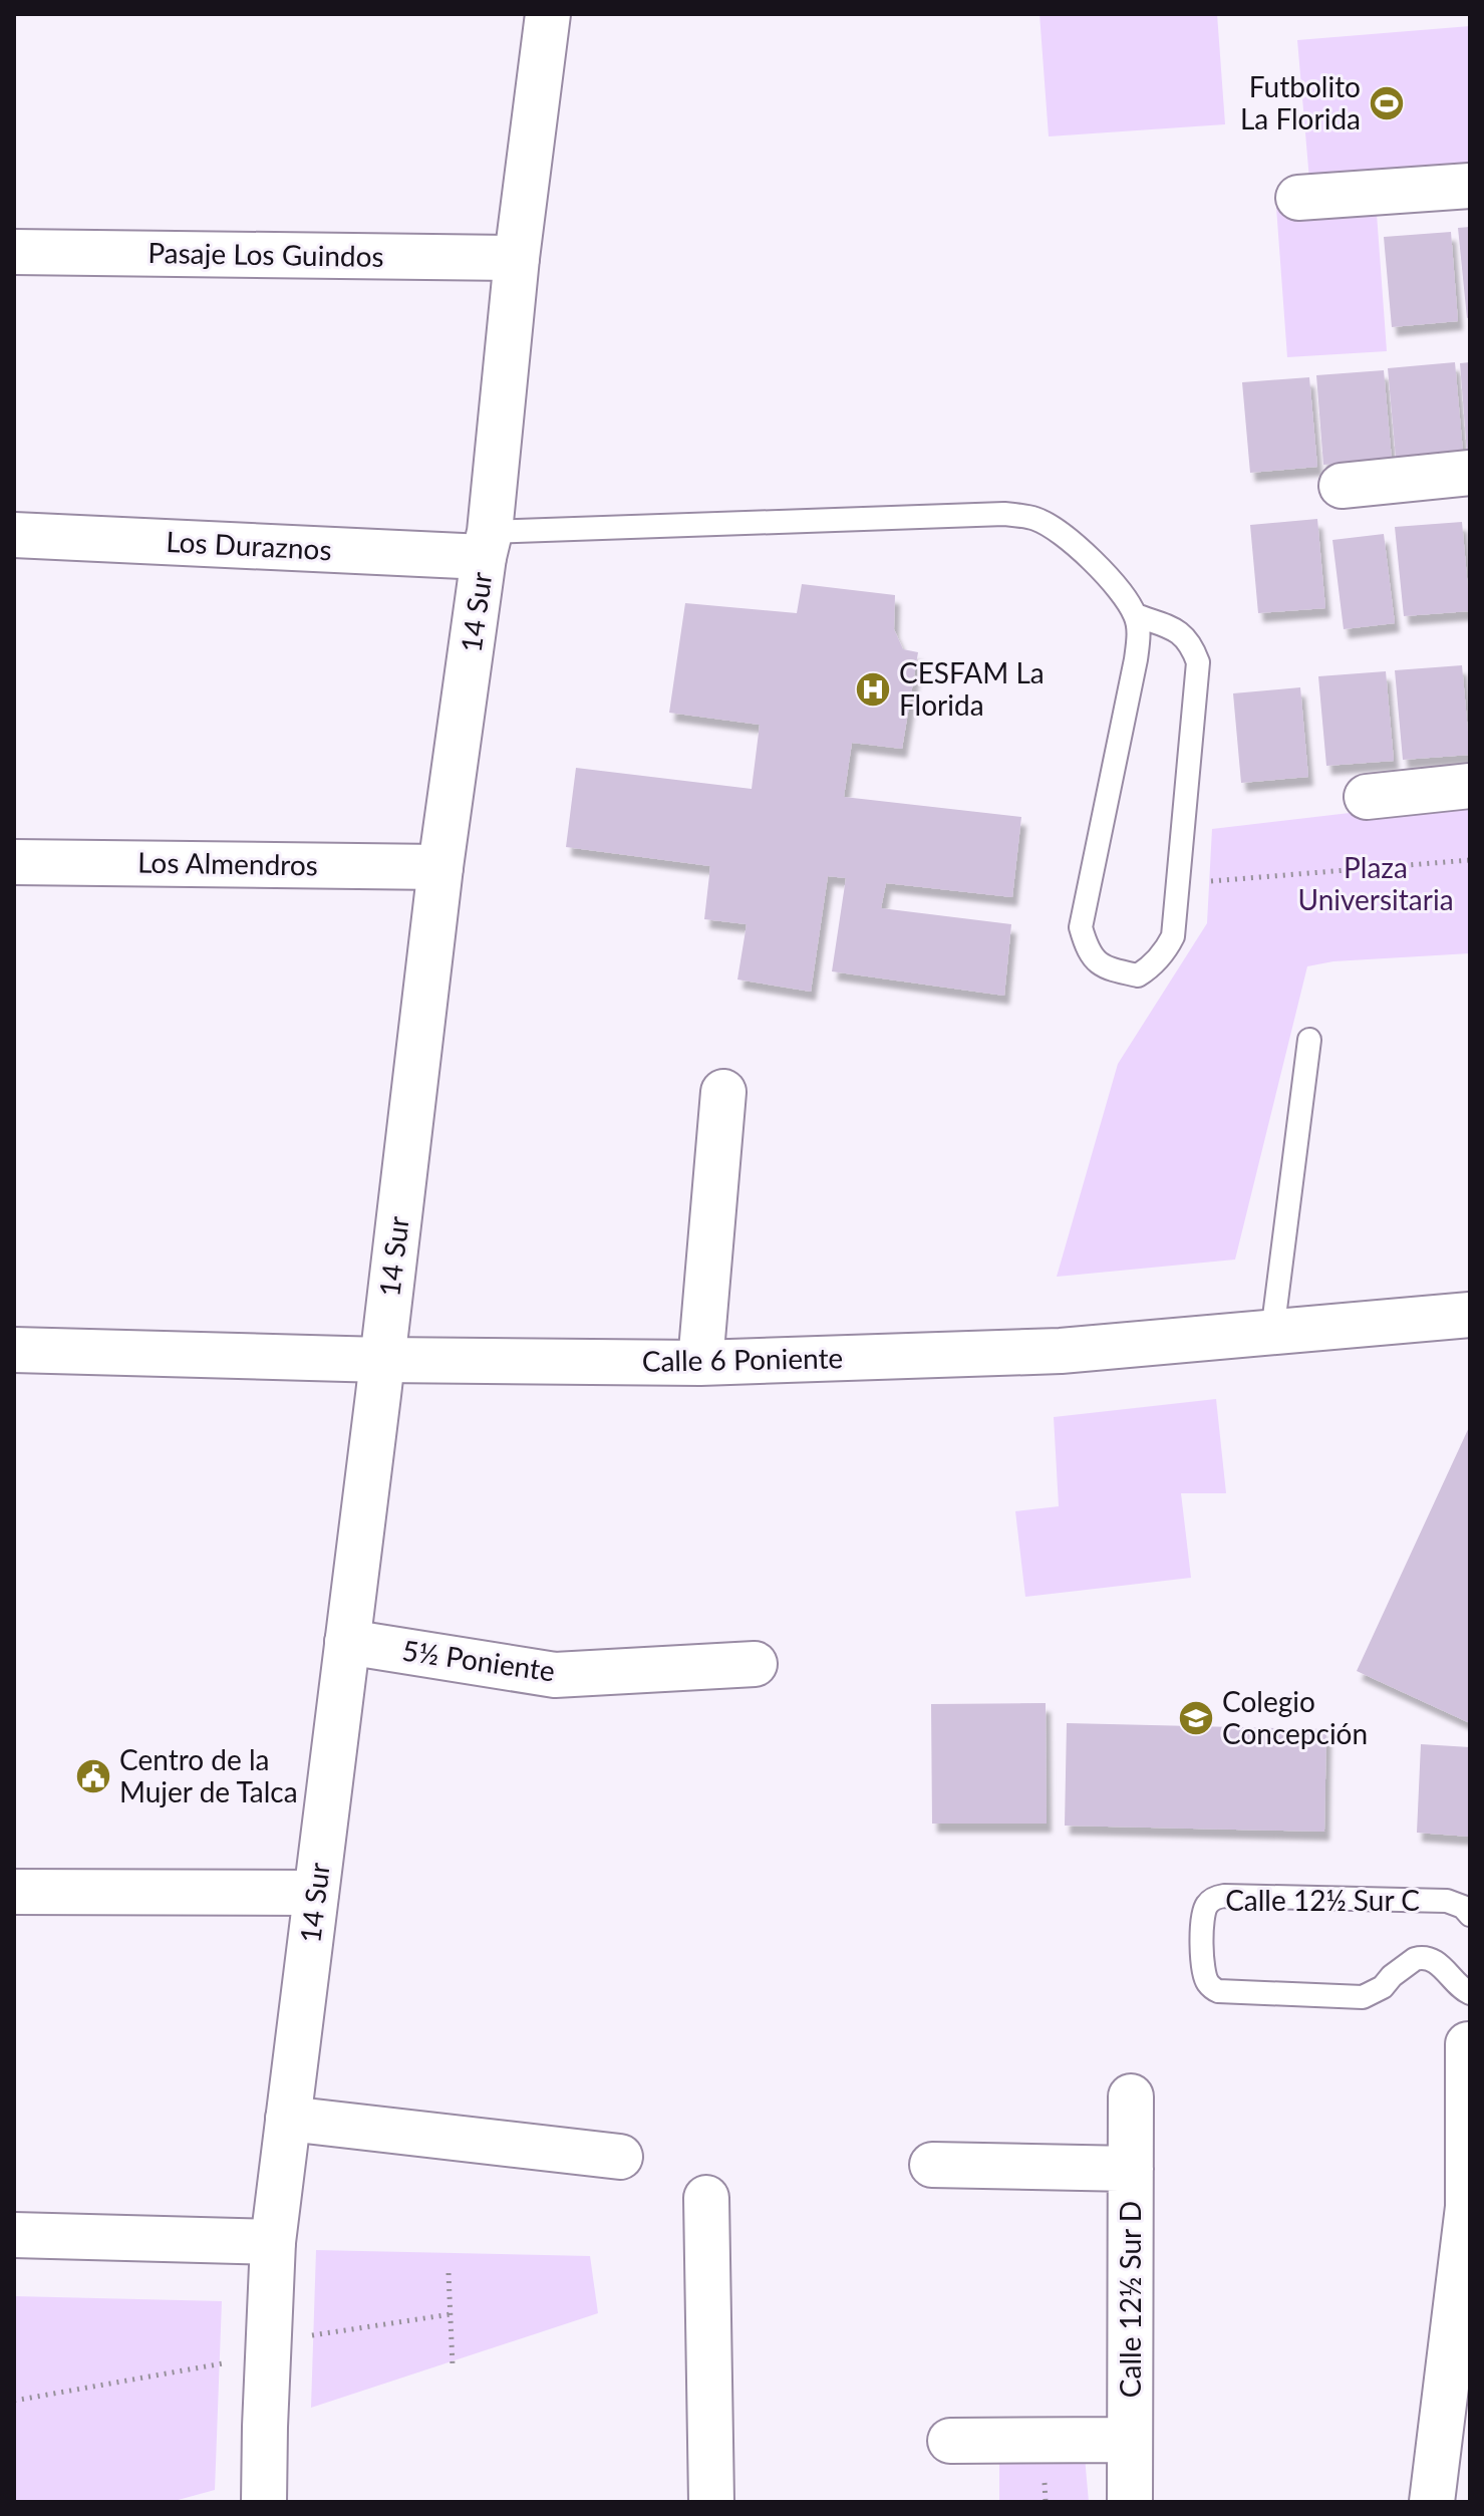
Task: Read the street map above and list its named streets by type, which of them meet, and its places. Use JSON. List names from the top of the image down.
{
  "streets": {
    "street": [
      "Pasaje Los Guindos",
      "Los Duraznos",
      "14 Sur",
      "Los Almendros",
      "Calle 6 Poniente",
      "5½ Poniente",
      "Calle 12½ Sur D"
    ],
    "lane": ["Calle 12½ Sur C"]
  },
  "crossings": [
    ["Pasaje Los Guindos", "14 Sur"],
    ["Los Duraznos", "14 Sur"],
    ["14 Sur", "Los Almendros"],
    ["14 Sur", "Calle 6 Poniente"],
    ["14 Sur", "5½ Poniente"]
  ],
  "parks": ["Plaza Universitaria"],
  "places": {
    "sports": ["Futbolito La Florida"],
    "hospital": ["CESFAM La Florida"],
    "school or university": ["Colegio Concepción"],
    "public building": ["Centro de la Mujer de Talca"]
  }
}
